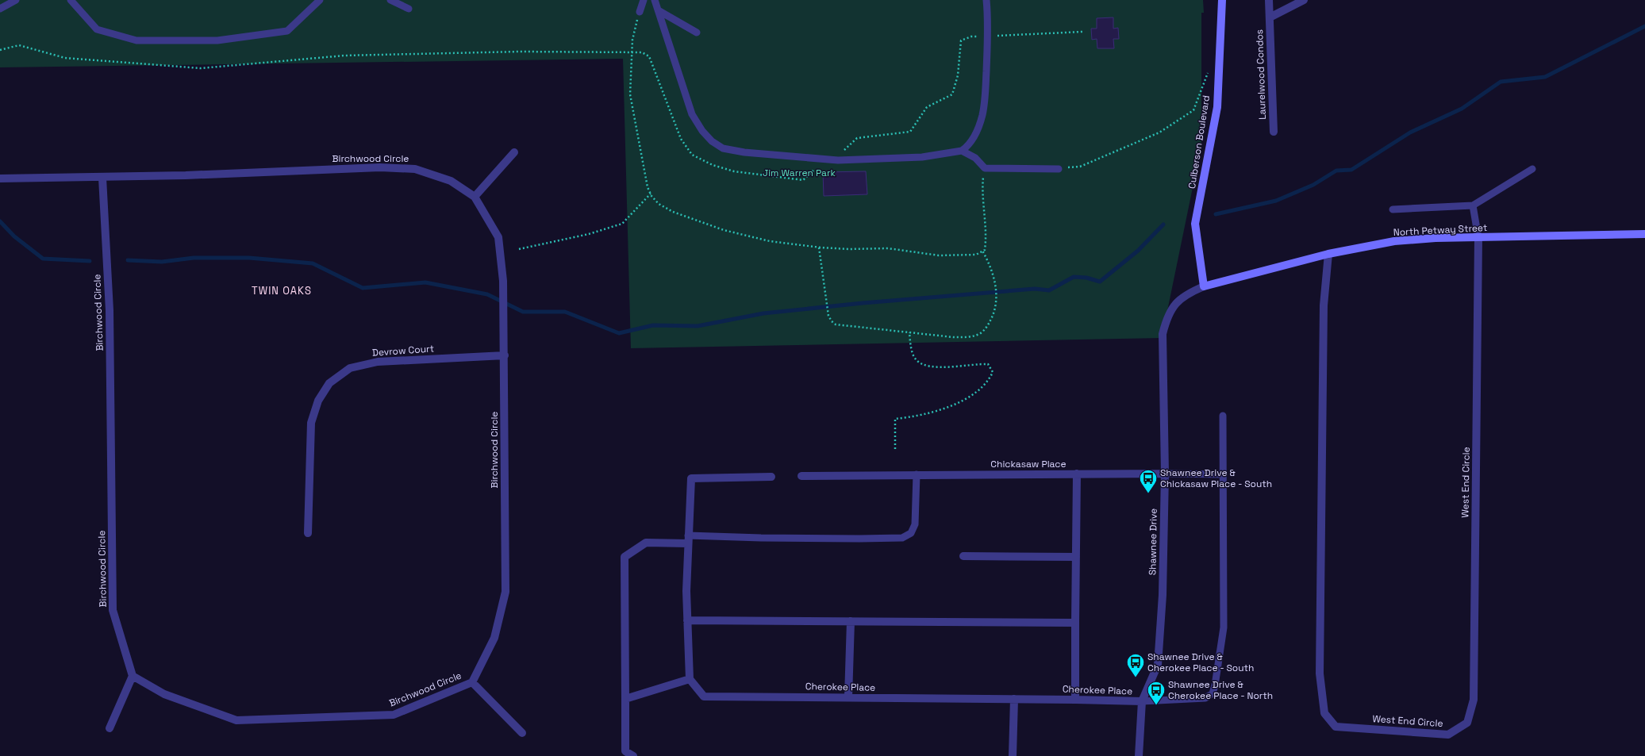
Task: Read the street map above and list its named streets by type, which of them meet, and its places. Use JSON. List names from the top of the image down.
{
  "streets": {
    "street": [
      "Laurelwood Condos",
      "Culberson Boulevard",
      "Birchwood Circle",
      "North Petway Street",
      "Devrow Court",
      "Chickasaw Place",
      "West End Circle",
      "Shawnee Drive",
      "Cherokee Place"
    ]
  },
  "crossings": [
    ["Culberson Boulevard", "North Petway Street"],
    ["Culberson Boulevard", "Shawnee Drive"],
    ["Birchwood Circle", "Devrow Court"],
    ["North Petway Street", "West End Circle"],
    ["North Petway Street", "Shawnee Drive"],
    ["Chickasaw Place", "Shawnee Drive"],
    ["Shawnee Drive", "Cherokee Place"]
  ],
  "districts": ["TWIN OAKS"],
  "parks": ["Jim Warren Park"],
  "places": {
    "bus stop": ["Shawnee Drive & Chickasaw Place - South", "Shawnee Drive & Cherokee Place - South", "Shawnee Drive & Cherokee Place - North"]
  }
}
